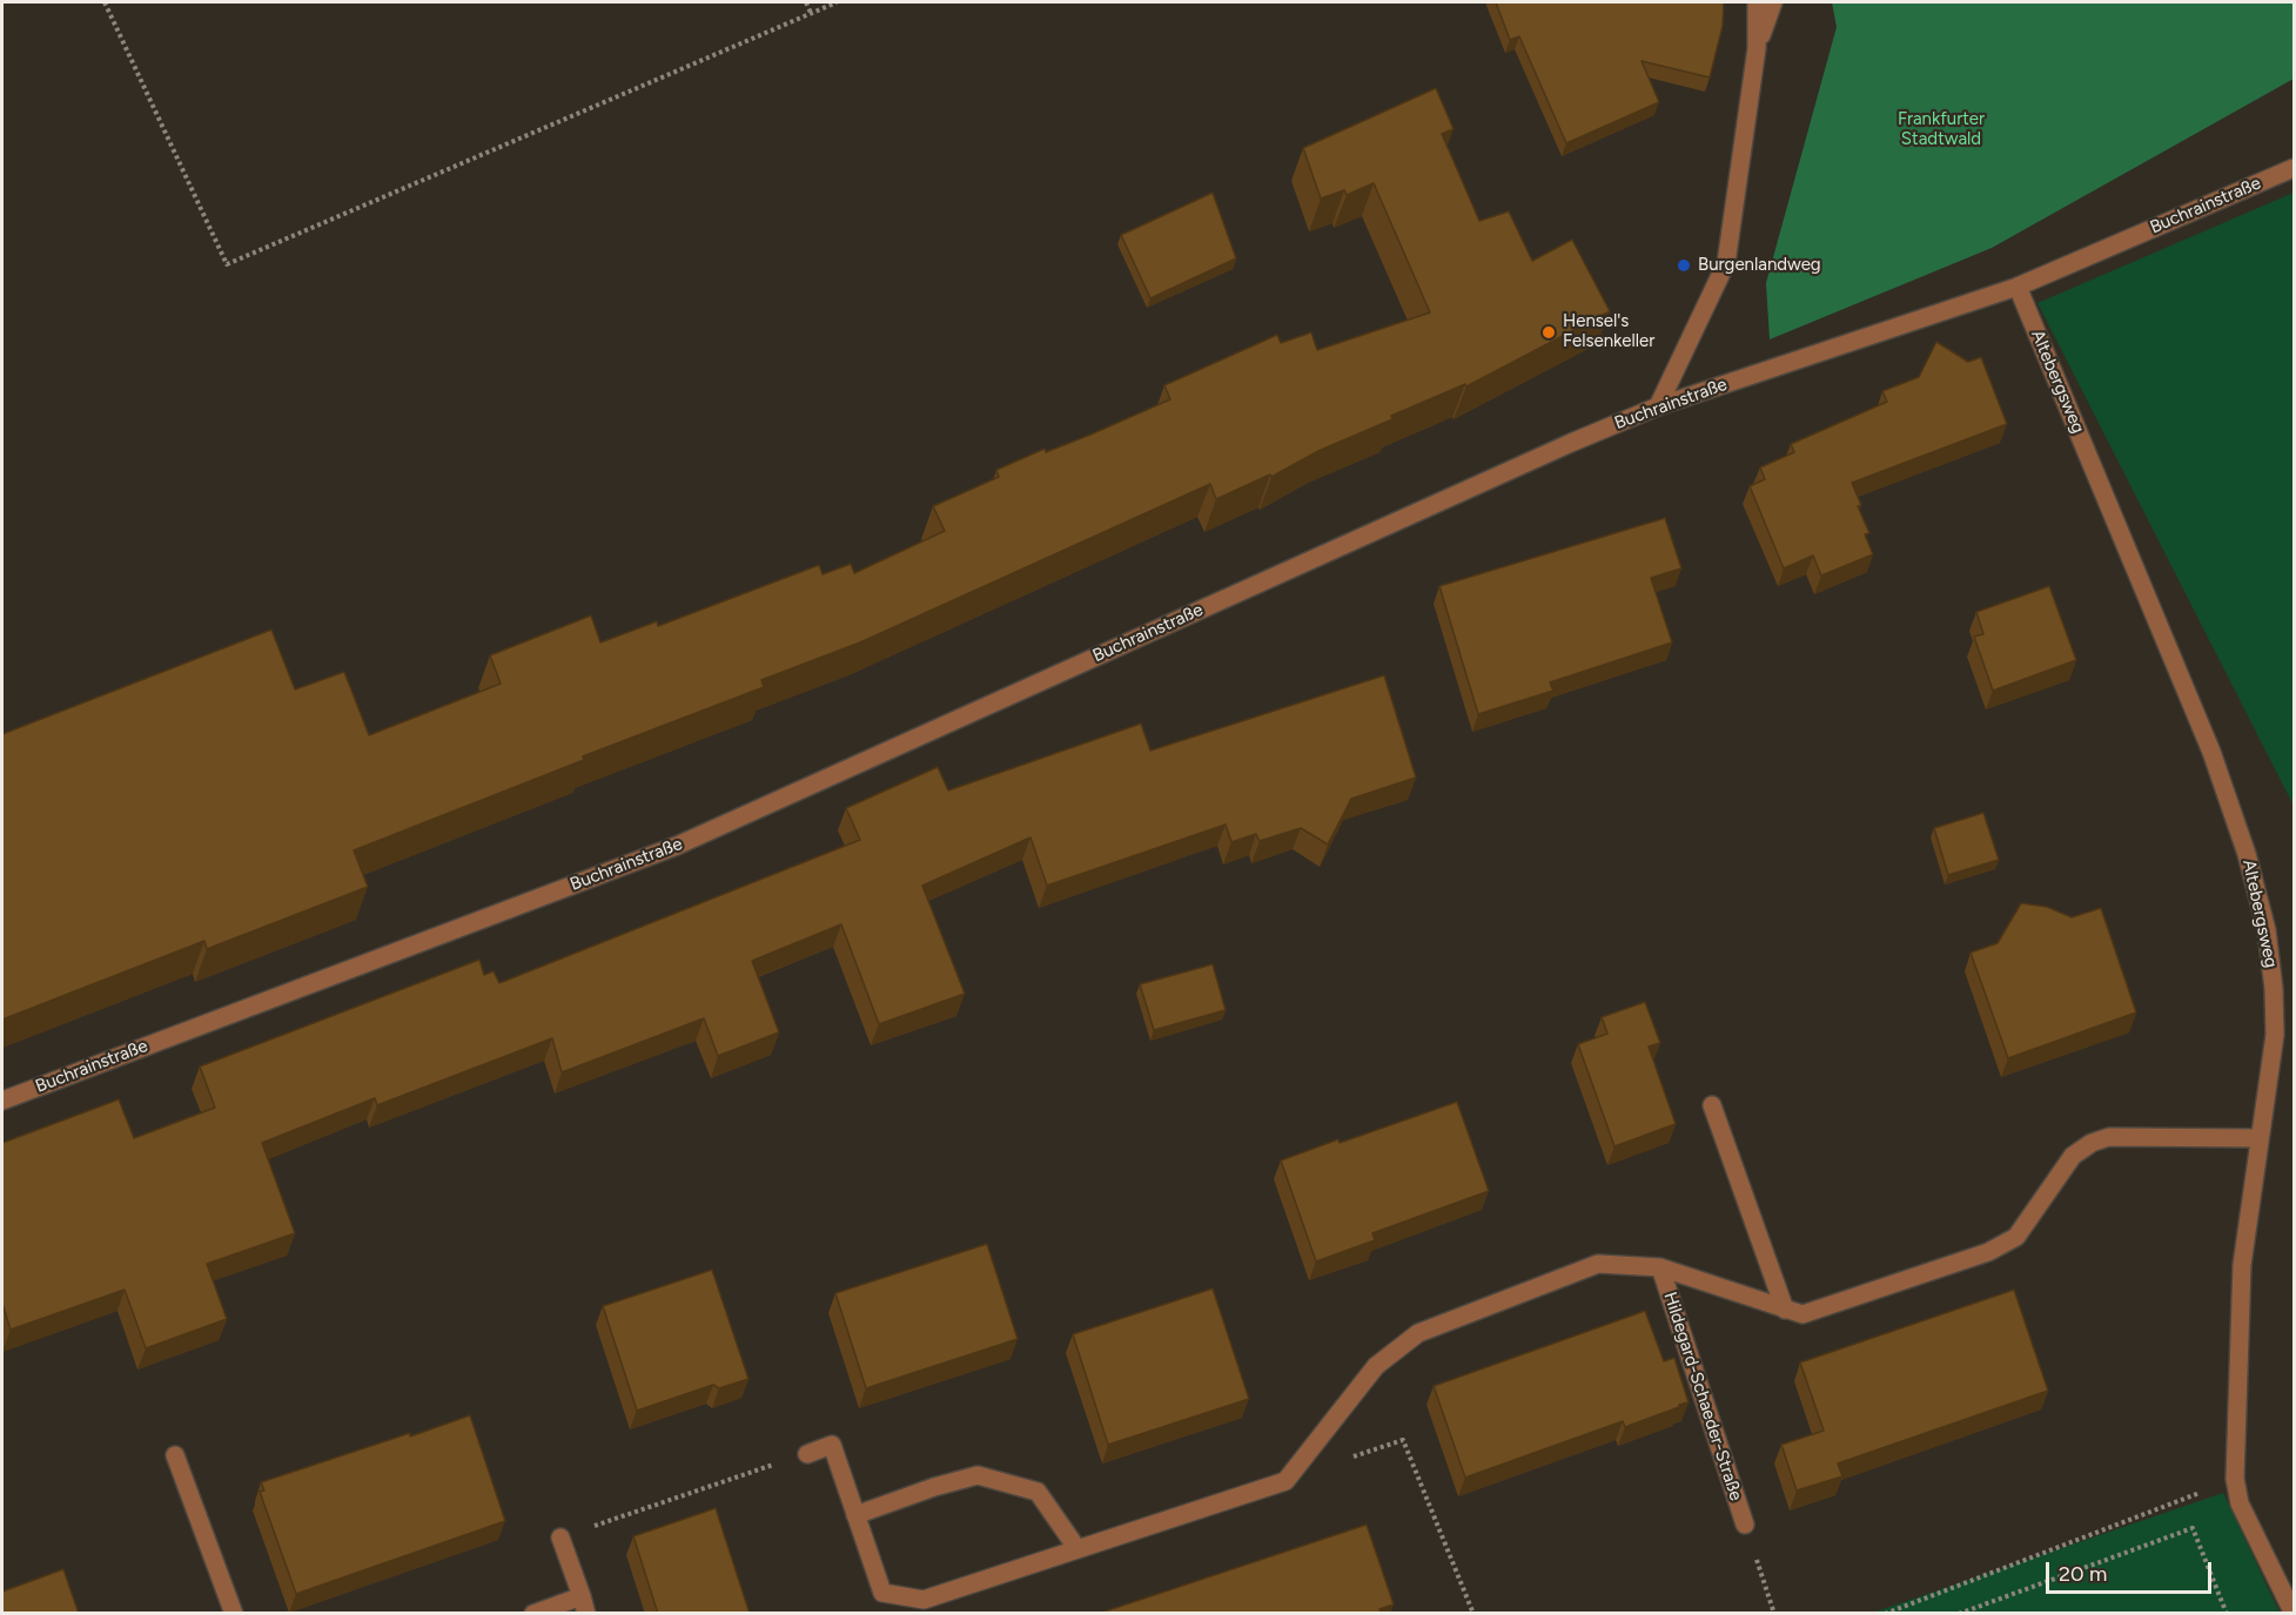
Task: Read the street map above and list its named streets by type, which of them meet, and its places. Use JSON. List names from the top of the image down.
{
  "streets": {
    "street": ["Buchrainstraße", "Altebergsweg", "Hildegard-Schaeder-Straße"]
  },
  "crossings": [
    ["Buchrainstraße", "Altebergsweg"],
    ["Altebergsweg", "Hildegard-Schaeder-Straße"]
  ],
  "parks": ["Frankfurter Stadtwald"],
  "places": ["Burgenlandweg", "Hensel's Felsenkeller"],
  "scale_bar": "20 m"
}
